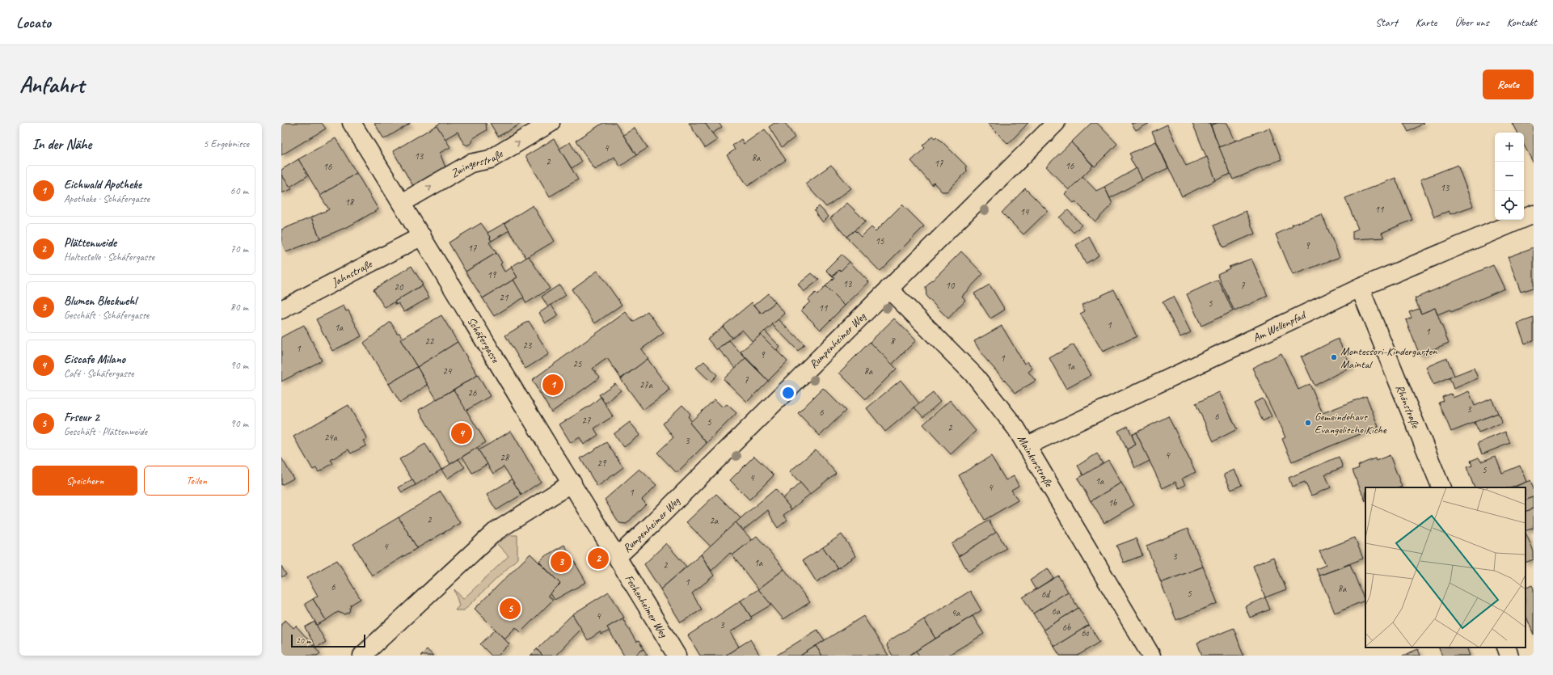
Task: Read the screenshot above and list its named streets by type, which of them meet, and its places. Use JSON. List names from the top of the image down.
{
  "streets": {
    "street": [
      "Zwingerstraße",
      "Jahnstraße",
      "Am Wellenpfad",
      "Schäfergasse",
      "Rumpenheimer Weg",
      "Rhönstraße",
      "Mainkurstraße",
      "Fechenheimer Weg"
    ]
  },
  "crossings": [
    ["Zwingerstraße", "Schäfergasse"],
    ["Jahnstraße", "Schäfergasse"],
    ["Am Wellenpfad", "Rhönstraße"],
    ["Am Wellenpfad", "Mainkurstraße"],
    ["Schäfergasse", "Rumpenheimer Weg"],
    ["Schäfergasse", "Fechenheimer Weg"],
    ["Rumpenheimer Weg", "Mainkurstraße"],
    ["Rumpenheimer Weg", "Fechenheimer Weg"]
  ],
  "one_way": ["Zwingerstraße"],
  "places": ["Montessori-Kindergarten Maintal", "Gemeindehaus Evangelische Kiche"],
  "house_numbers": [
    "4",
    "13",
    "8a",
    "2",
    "17",
    "16",
    "16",
    "13",
    "18",
    "11",
    "14",
    "15",
    "9",
    "17",
    "19",
    "13",
    "10",
    "7",
    "20",
    "21",
    "5",
    "11",
    "1",
    "1a",
    "1",
    "22",
    "8",
    "23",
    "1",
    "9",
    "1",
    "25",
    "1a",
    "24",
    "8a",
    "7",
    "27a",
    "26",
    "3",
    "6",
    "6",
    "27",
    "5",
    "2",
    "24a",
    "3",
    "4",
    "28",
    "29",
    "5",
    "4",
    "1a",
    "4",
    "1",
    "1b",
    "2",
    "2a",
    "4",
    "3",
    "1a",
    "2",
    "1",
    "6",
    "8a",
    "5",
    "6d",
    "6a",
    "4a",
    "4",
    "3",
    "6b",
    "6c"
  ],
  "scale_bar": "20 m",
  "page": {
    "header": "Locato",
    "nav": [
      "Start",
      "Karte",
      "Über uns",
      "Kontakt"
    ],
    "buttons": [
      "Route",
      ["Speichern", "Teilen"]
    ],
    "title": "Anfahrt",
    "heading": ["In der Nähe", "5 Ergebnisse"],
    "map_buttons": ["+", "−"],
    "list": [
      {
        "mark": "1",
        "name": "Eichwald Apotheke",
        "note": "Apotheke · Schäfergasse",
        "value": "60 m"
      },
      {
        "mark": "2",
        "name": "Plättenweide",
        "note": "Haltestelle · Schäfergasse",
        "value": "70 m"
      },
      {
        "mark": "3",
        "name": "Blumen Bleckwehl",
        "note": "Geschäft · Schäfergasse",
        "value": "80 m"
      },
      {
        "mark": "4",
        "name": "Eiscafe Milano",
        "note": "Café · Schäfergasse",
        "value": "90 m"
      },
      {
        "mark": "5",
        "name": "Frseur 2",
        "note": "Geschäft · Plättenweide",
        "value": "90 m"
      }
    ],
    "pins": [
      "1",
      "4",
      "2",
      "3",
      "5"
    ],
    "scale": "20 m"
  }
}
